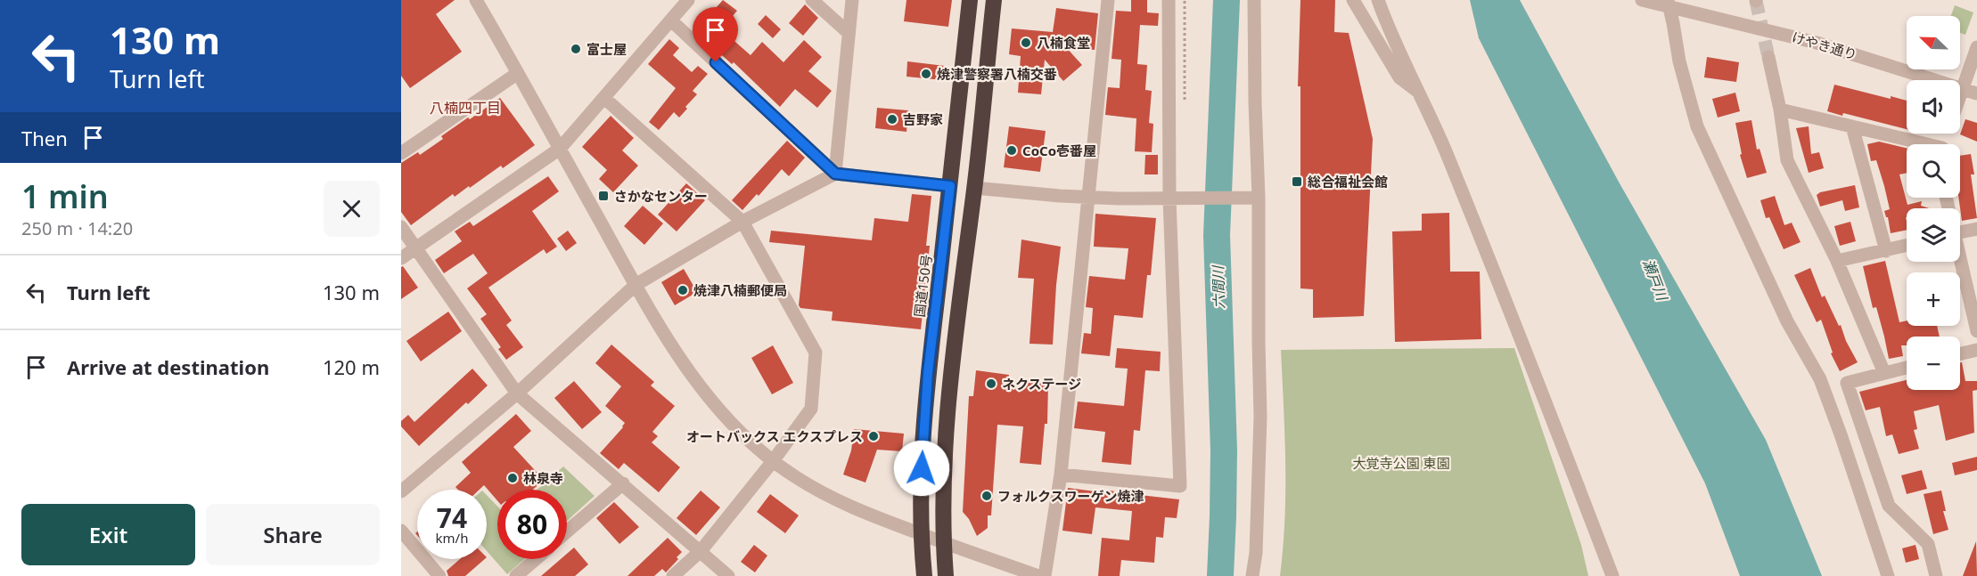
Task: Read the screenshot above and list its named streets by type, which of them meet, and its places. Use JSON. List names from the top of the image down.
{
  "streets": {
    "highway": ["国道150号"],
    "street": ["けやき通り"]
  },
  "districts": ["八楠四丁目"],
  "water": ["瀬戸川", "六間川"],
  "parks": ["大覚寺公園 東園"],
  "places": {
    "other": [
      "八楠食堂",
      "富士屋",
      "焼津警察署八楠交番",
      "吉野家",
      "CoCo壱番屋",
      "焼津八楠郵便局",
      "ネクステージ",
      "オートバックス エクスプレス",
      "林泉寺",
      "フォルクスワーゲン焼津"
    ],
    "transit": ["総合福祉会館", "さかなセンター"]
  },
  "north": "top left",
  "page": {
    "turn": ["130 m", "Turn left"],
    "map_buttons": ["+", "−"],
    "then": "Then",
    "heading": ["1 min", "250 m · 14:20"],
    "list": [
      {
        "name": "Turn left",
        "value": "130 m"
      },
      {
        "name": "Arrive at destination",
        "value": "120 m"
      }
    ],
    "speed": "74 km/h",
    "limit": "80",
    "buttons": ["Exit", "Share"]
  }
}
